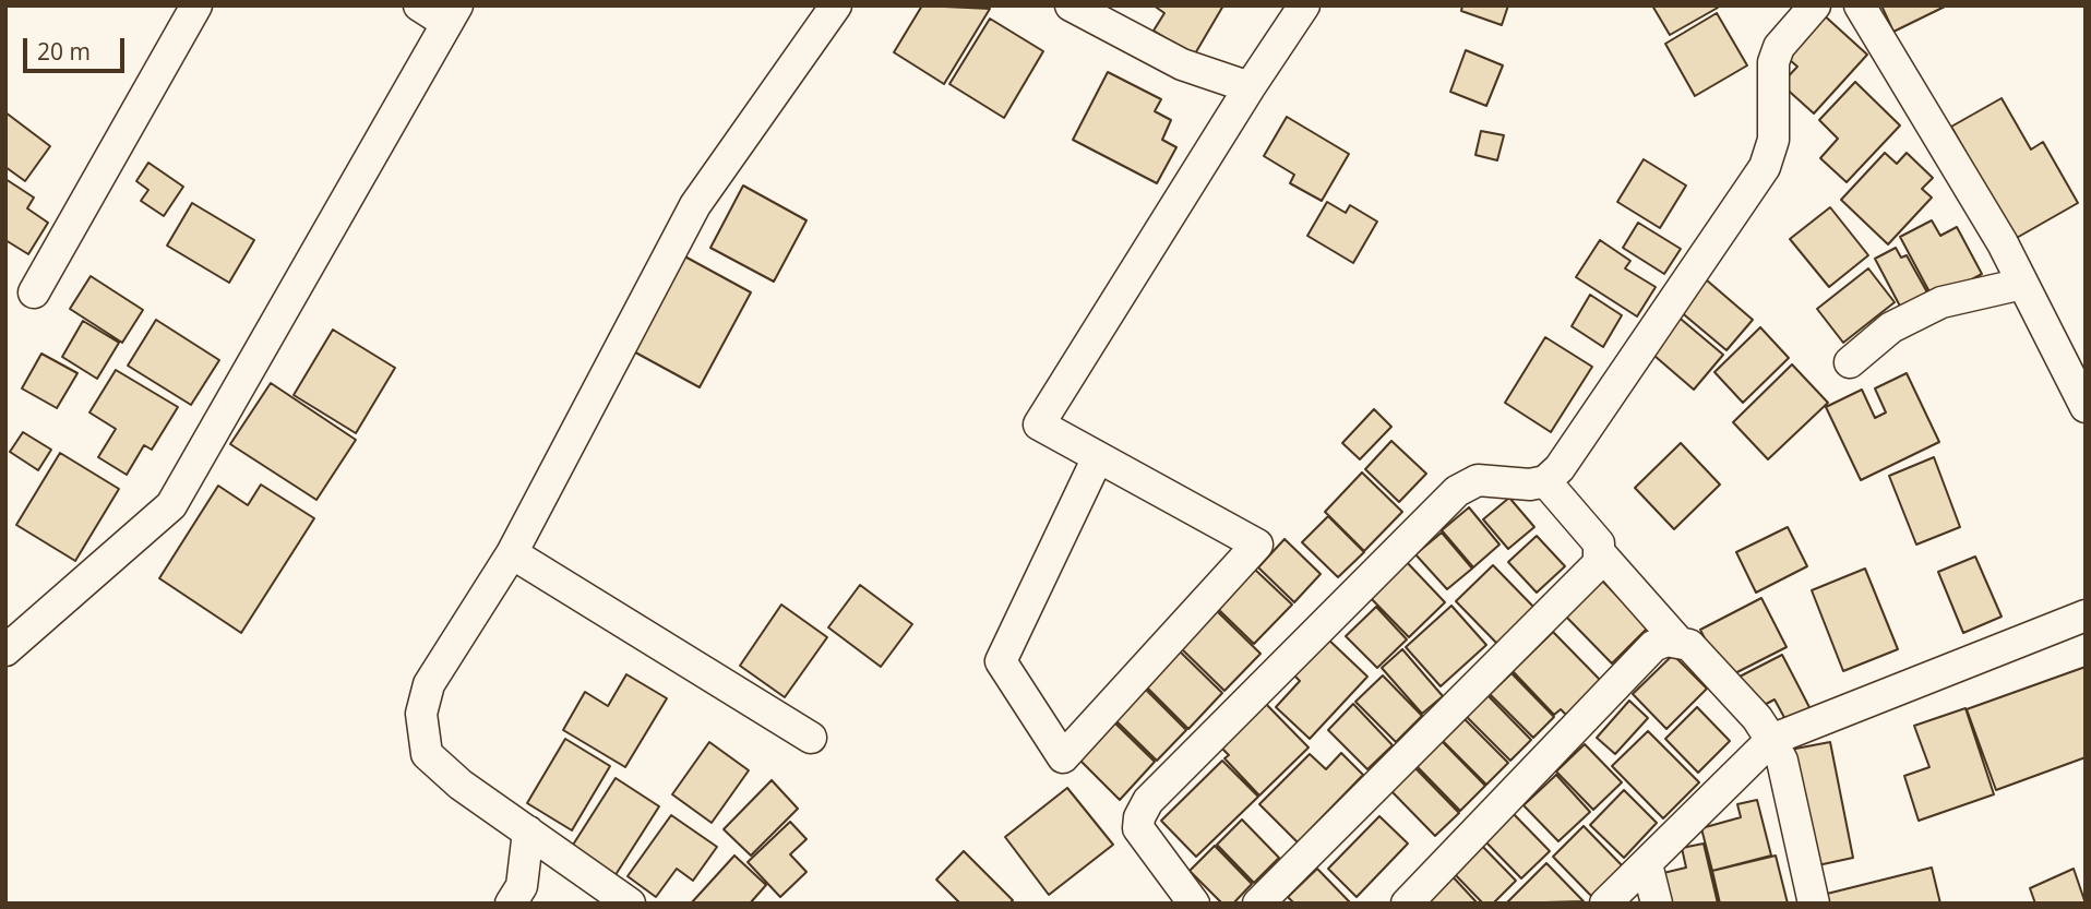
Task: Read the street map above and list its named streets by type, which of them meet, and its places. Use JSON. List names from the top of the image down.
{
  "scale_bar": "20 m"
}
